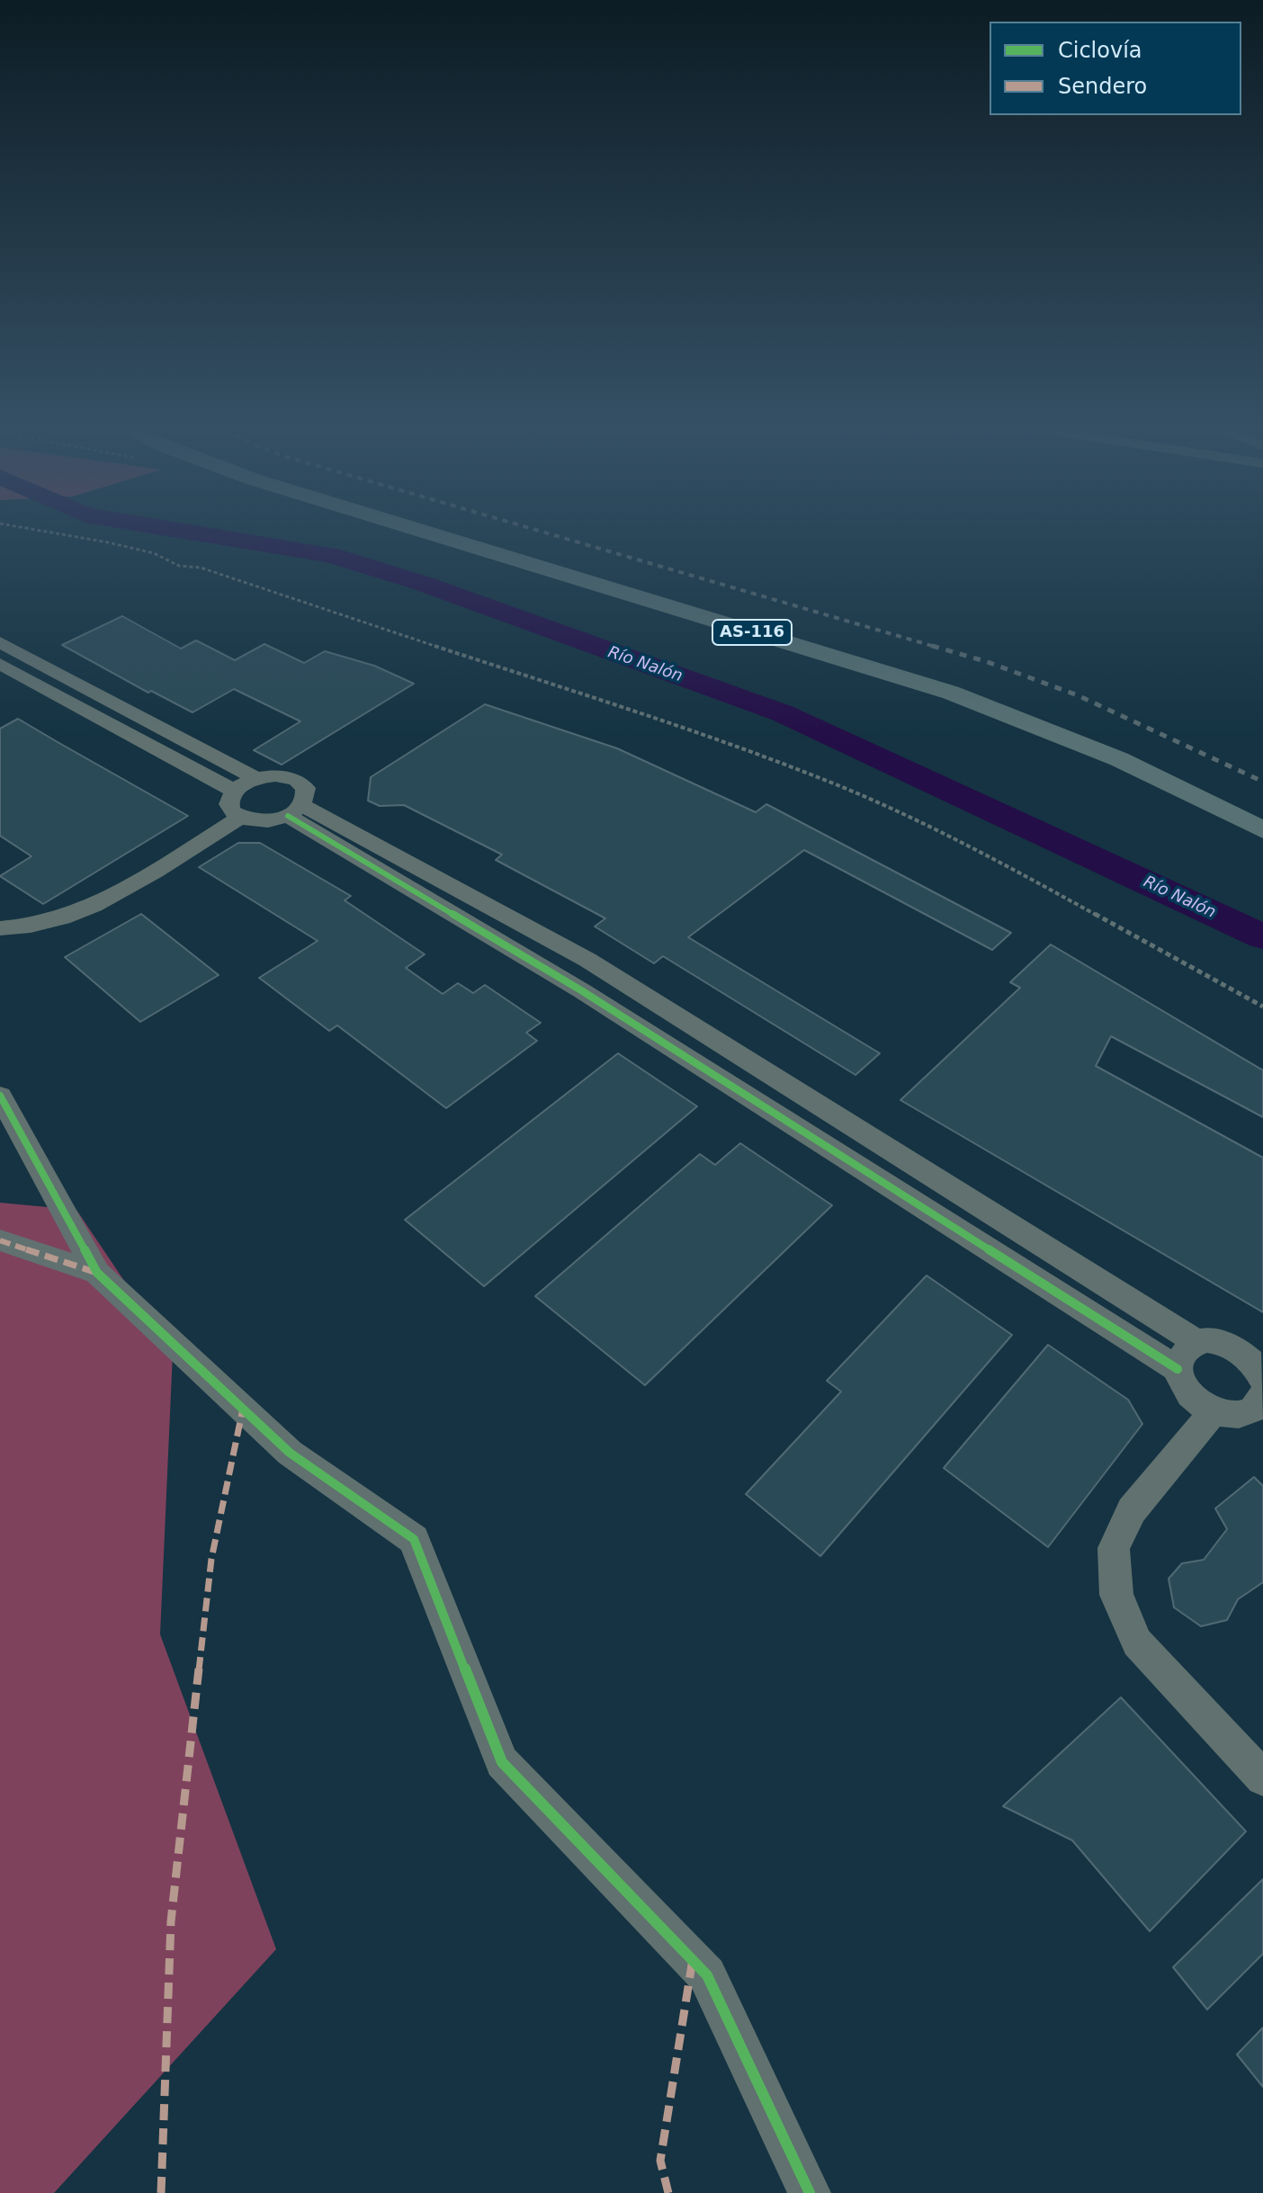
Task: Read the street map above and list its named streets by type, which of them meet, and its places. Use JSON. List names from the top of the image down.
{
  "streets": {
    "main road": ["AS-116"]
  },
  "water": ["Río Nalón"],
  "legend": ["Ciclovía", "Sendero"]
}
